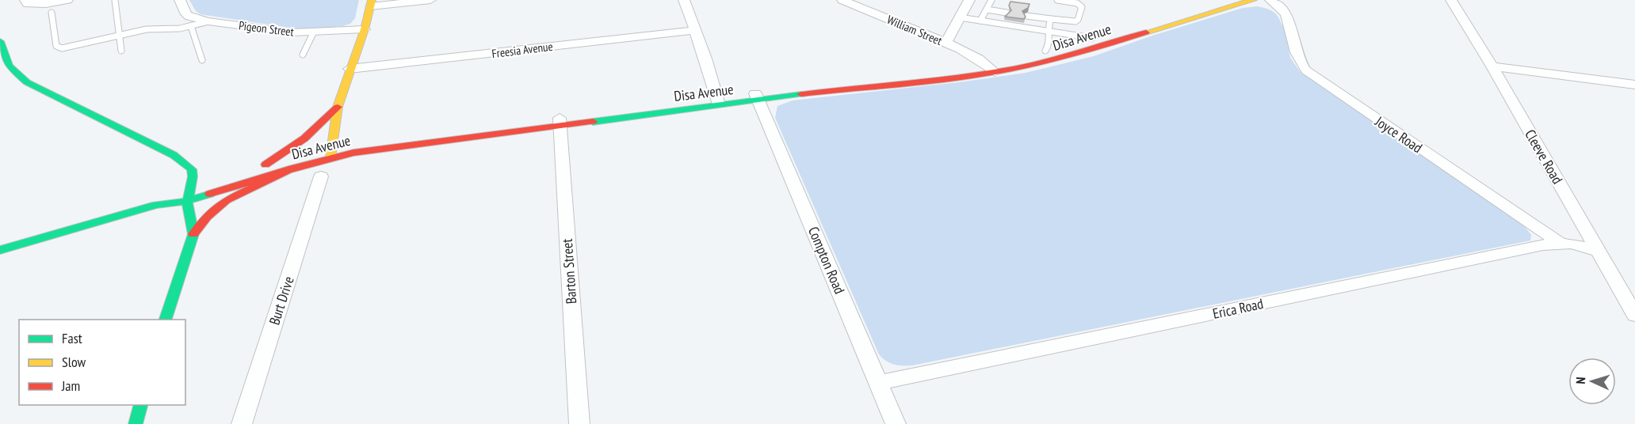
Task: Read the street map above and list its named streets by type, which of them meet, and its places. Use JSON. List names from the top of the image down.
{
  "streets": {
    "main road": ["Disa Avenue"],
    "street": [
      "Pigeon Street",
      "William Street",
      "Freesia Avenue",
      "Joyce Road",
      "Cleeve Road",
      "Compton Road",
      "Barton Street",
      "Burt Drive",
      "Erica Road"
    ]
  },
  "crossings": [
    ["William Street", "Disa Avenue"],
    ["Disa Avenue", "Compton Road"],
    ["Disa Avenue", "Barton Street"],
    ["Joyce Road", "Erica Road"],
    ["Cleeve Road", "Erica Road"],
    ["Compton Road", "Erica Road"]
  ],
  "legend": ["Fast", "Slow", "Jam"],
  "north": "left"
}
